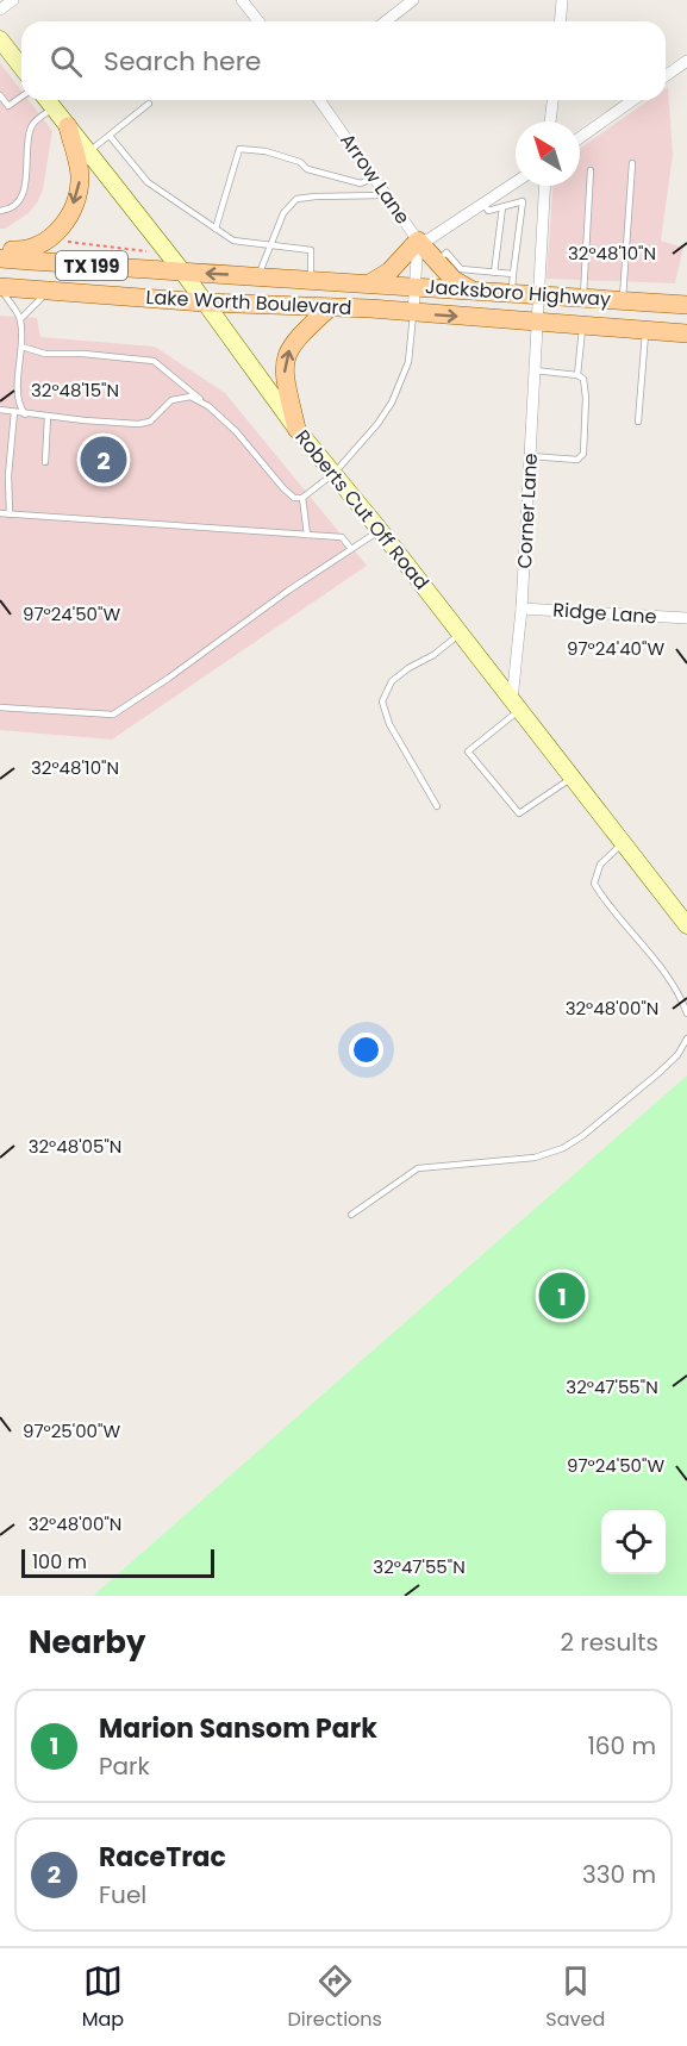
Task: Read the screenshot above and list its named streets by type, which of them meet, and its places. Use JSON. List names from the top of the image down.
{
  "streets": {
    "main road": ["TX 199", "Jacksboro Highway", "Lake Worth Boulevard"],
    "street": [
      "Arrow Lane",
      "Roberts Cut Off Road",
      "Corner Lane",
      "Ridge Lane"
    ]
  },
  "crossings": [
    ["Arrow Lane", "Jacksboro Highway"],
    ["Jacksboro Highway", "Lake Worth Boulevard"],
    ["Jacksboro Highway", "Corner Lane"],
    ["Lake Worth Boulevard", "Roberts Cut Off Road"],
    ["Roberts Cut Off Road", "Corner Lane"],
    ["Corner Lane", "Ridge Lane"]
  ],
  "scale_bar": "100 m",
  "north": "top left",
  "page": {
    "search": "Search here",
    "pins": ["2", "1"],
    "scale": "100 m",
    "heading": ["Nearby", "2 results"],
    "list": [
      {
        "mark": "1",
        "name": "Marion Sansom Park",
        "note": "Park",
        "value": "160 m"
      },
      {
        "mark": "2",
        "name": "RaceTrac",
        "note": "Fuel",
        "value": "330 m"
      }
    ],
    "nav": ["Map", "Directions", "Saved"]
  },
  "coordinates": [
    "32°48'10\"N",
    "32°48'15\"N",
    "97°24'50\"W",
    "97°24'40\"W",
    "32°48'00\"N",
    "32°48'05\"N",
    "32°47'55\"N",
    "97°25'00\"W"
  ]
}
